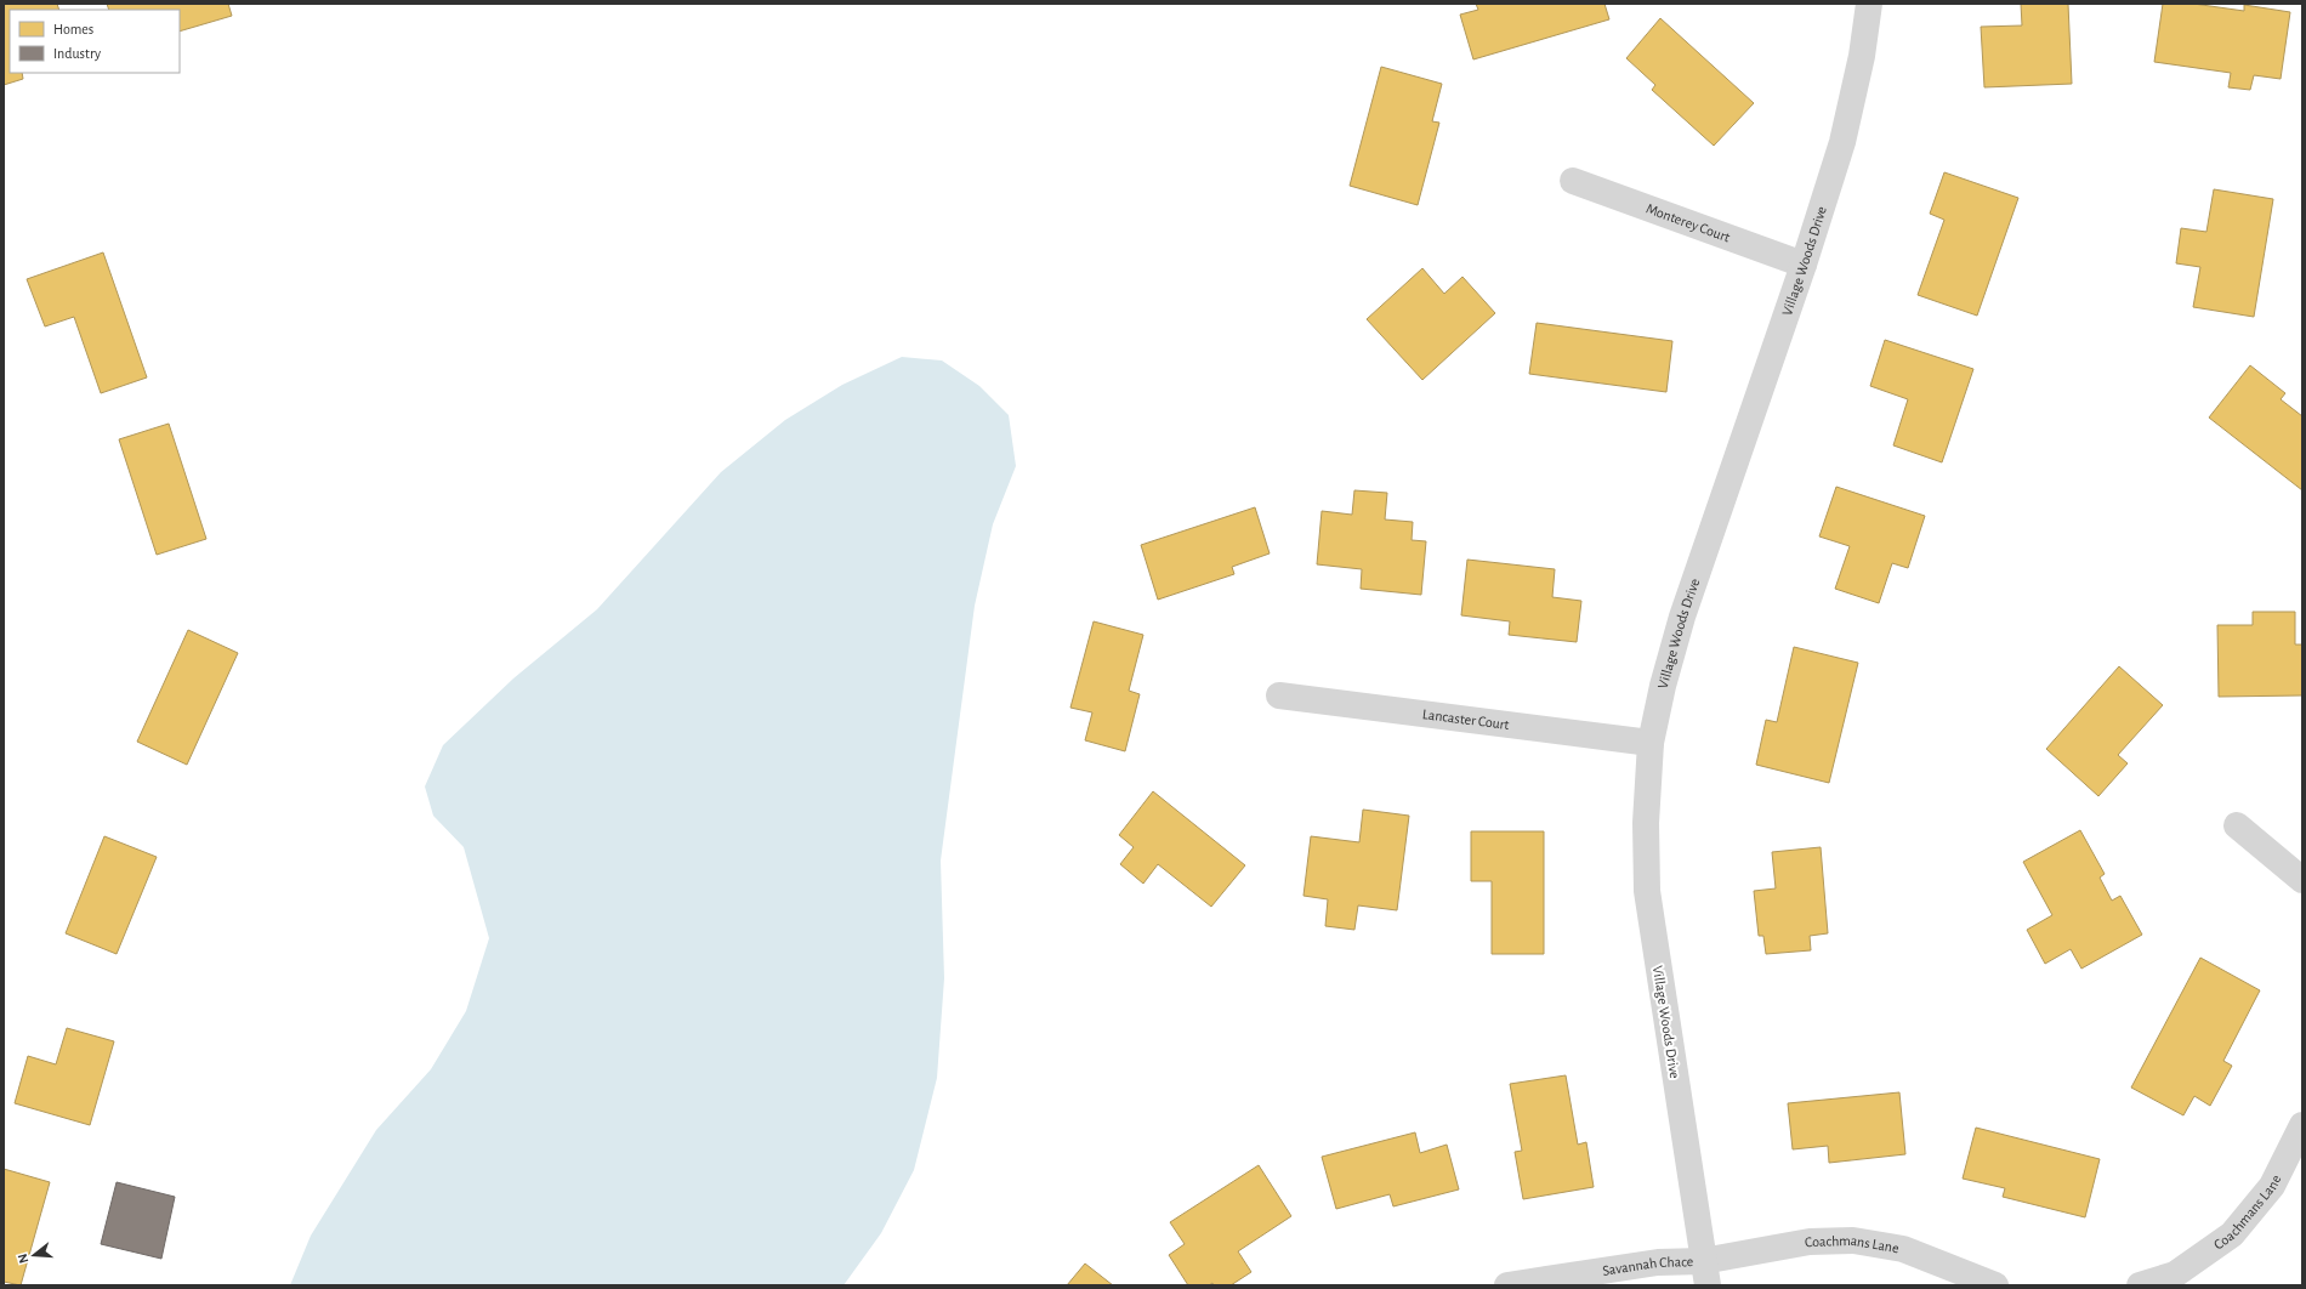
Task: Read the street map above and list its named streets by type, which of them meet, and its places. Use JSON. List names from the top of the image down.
{
  "streets": {
    "street": [
      "Monterey Court",
      "Village Woods Drive",
      "Lancaster Court",
      "Coachmans Lane",
      "Savannah Chace"
    ]
  },
  "crossings": [
    ["Monterey Court", "Village Woods Drive"],
    ["Village Woods Drive", "Lancaster Court"],
    ["Village Woods Drive", "Coachmans Lane"],
    ["Village Woods Drive", "Savannah Chace"],
    ["Coachmans Lane", "Savannah Chace"]
  ],
  "legend": ["Homes", "Industry"],
  "north": "left"
}
